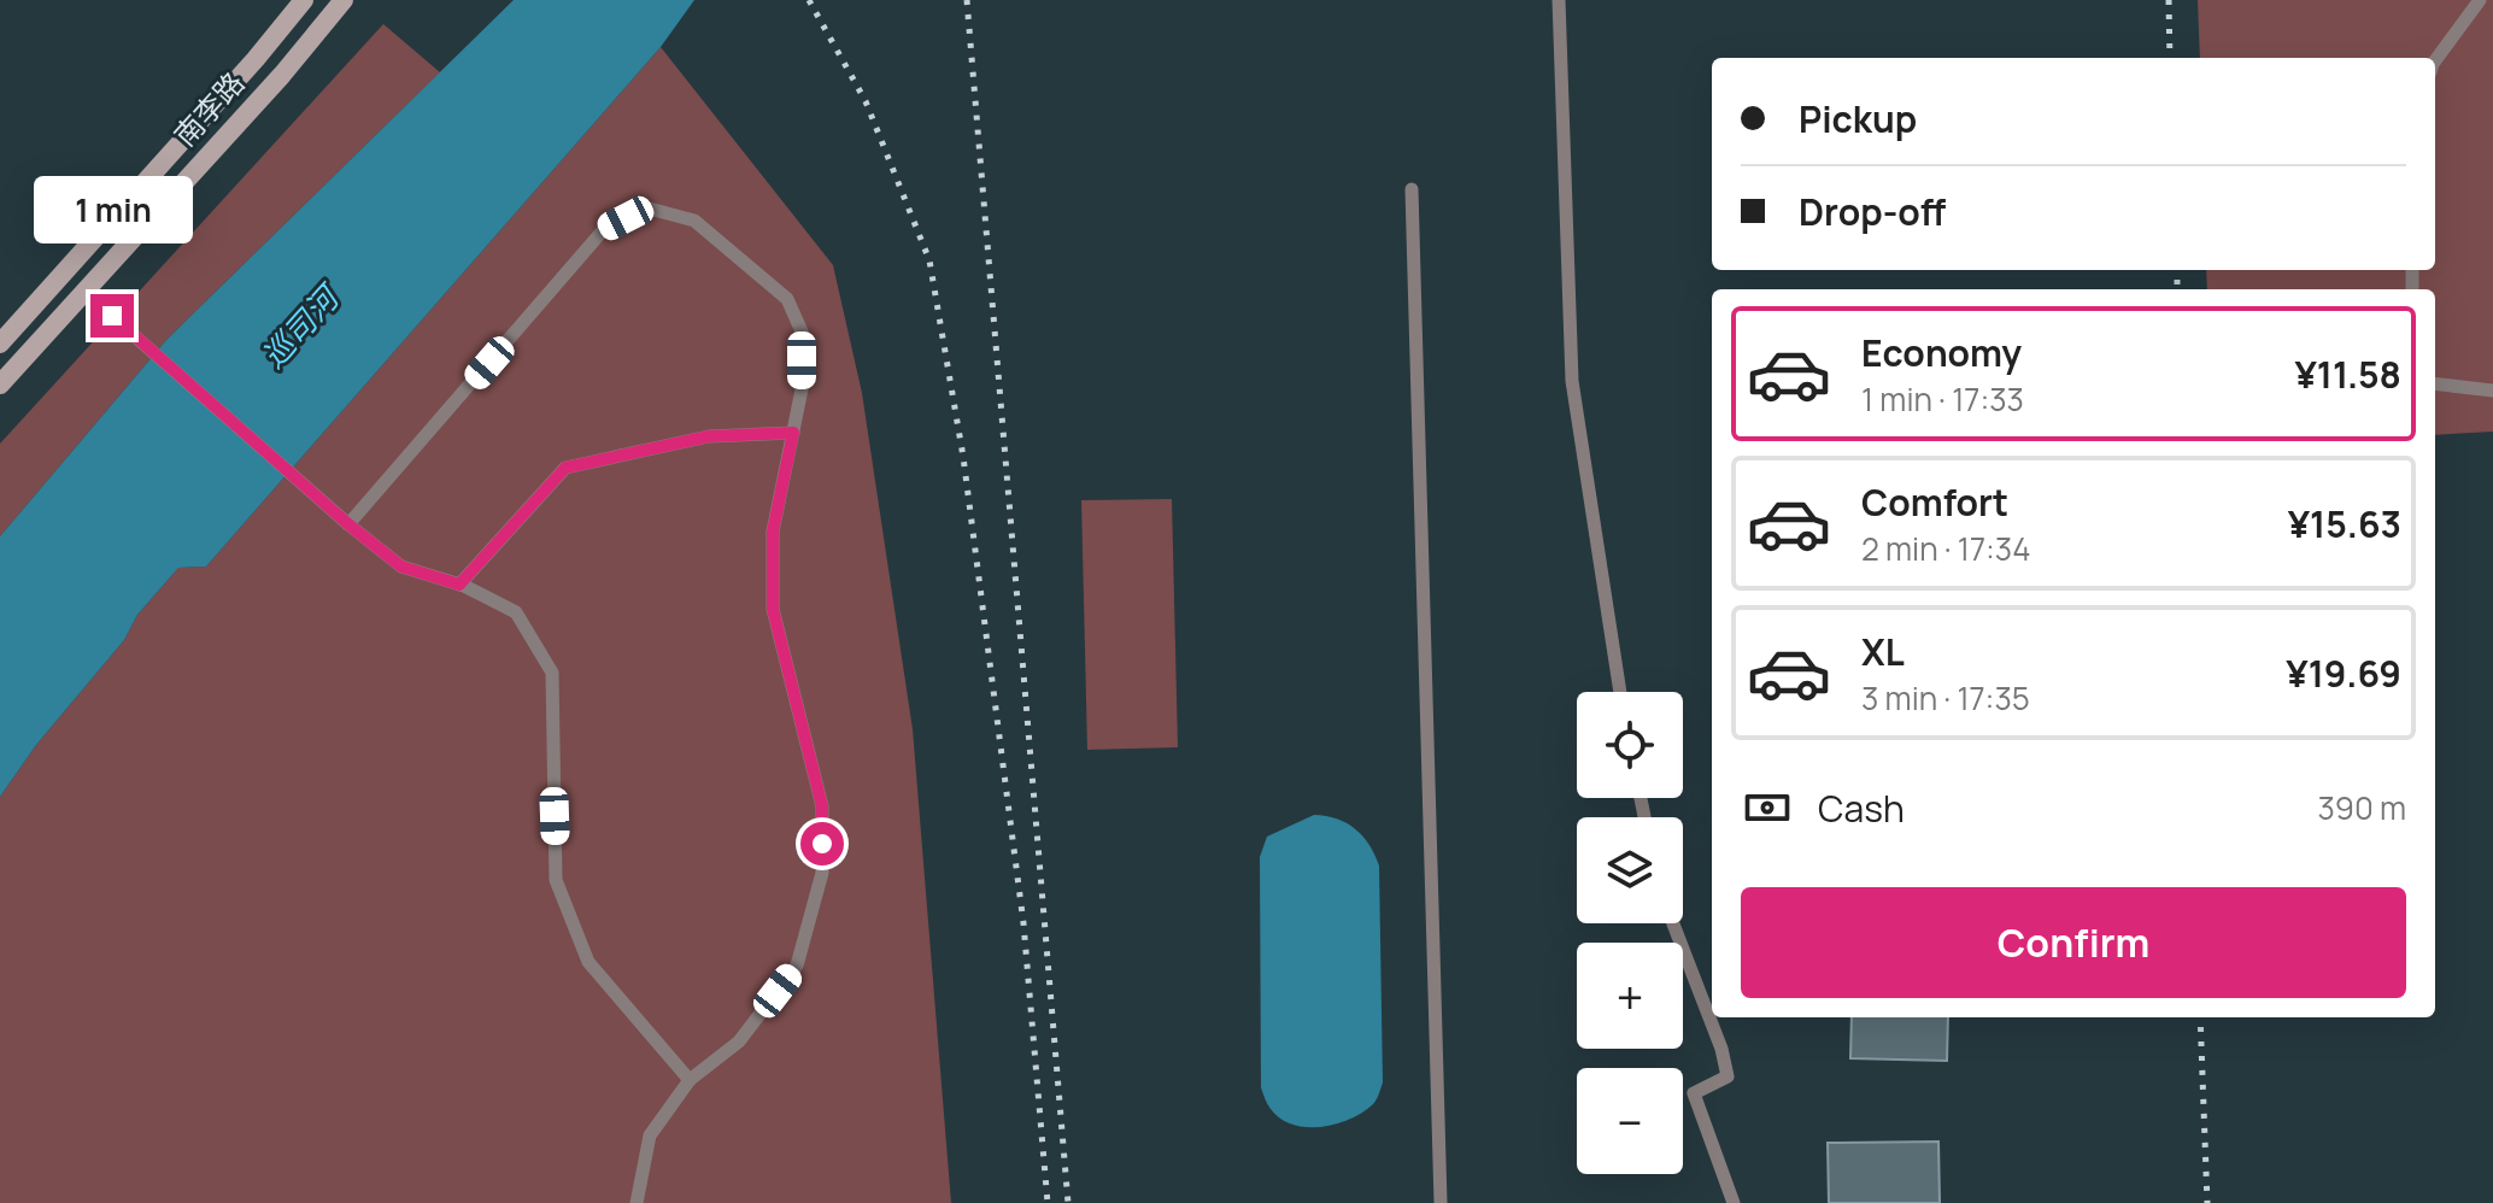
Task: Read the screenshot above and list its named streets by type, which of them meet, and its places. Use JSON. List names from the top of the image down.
{
  "streets": {
    "main road": ["南李路"]
  },
  "water": ["巡司河"],
  "page": {
    "banner": ["Pickup", "Drop-off"],
    "bubble": "1 min",
    "list": [
      {
        "name": "Economy",
        "note": "1 min · 17:33",
        "value": "¥11.58"
      },
      {
        "name": "Comfort",
        "note": "2 min · 17:34",
        "value": "¥15.63"
      },
      {
        "name": "XL",
        "note": "3 min · 17:35",
        "value": "¥19.69"
      }
    ],
    "map_buttons": ["+", "−"],
    "pay": ["Cash", "390 m"],
    "buttons": "Confirm"
  }
}
